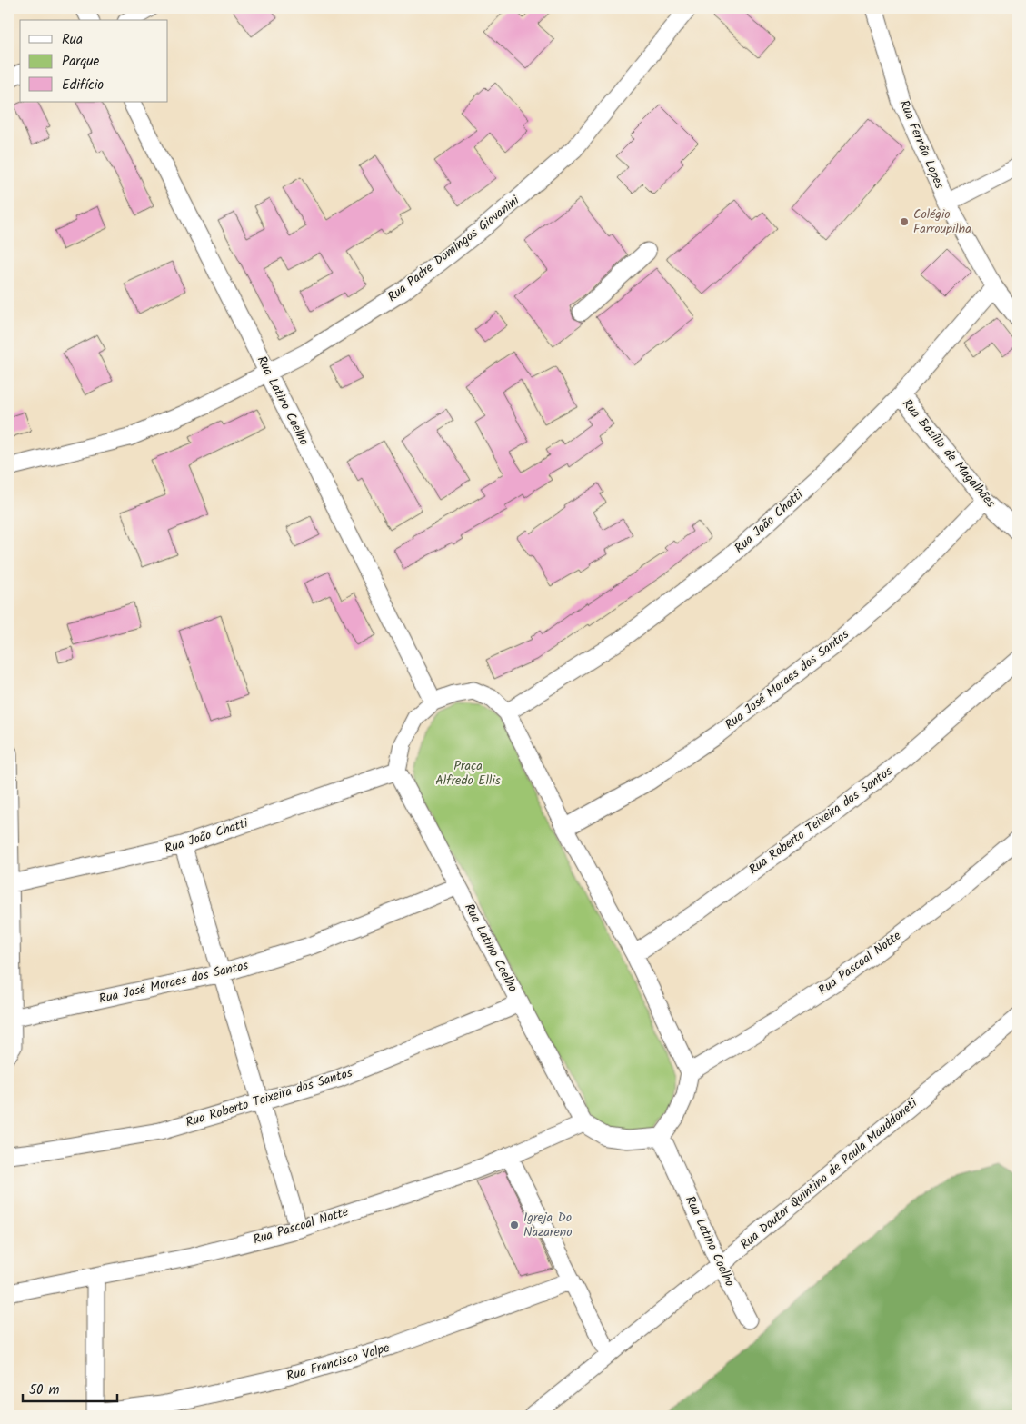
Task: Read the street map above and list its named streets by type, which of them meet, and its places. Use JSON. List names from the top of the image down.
{
  "streets": {
    "street": [
      "Rua Fernão Lopes",
      "Rua Padre Domingos Giovanini",
      "Rua Latino Coelho",
      "Rua Basílio de Magalhães",
      "Rua João Chatti",
      "Rua José Moraes dos Santos",
      "Rua Roberto Teixeira dos Santos",
      "Rua Pascoal Notte",
      "Rua Doutor Quintino de Paula Mauddoneti",
      "Rua Francisco Volpe"
    ]
  },
  "crossings": [
    ["Rua Fernão Lopes", "Rua João Chatti"],
    ["Rua Padre Domingos Giovanini", "Rua Latino Coelho"],
    ["Rua Latino Coelho", "Rua João Chatti"],
    ["Rua Latino Coelho", "Rua José Moraes dos Santos"],
    ["Rua Latino Coelho", "Rua Roberto Teixeira dos Santos"],
    ["Rua Latino Coelho", "Rua Pascoal Notte"],
    ["Rua Latino Coelho", "Rua Doutor Quintino de Paula Mauddoneti"],
    ["Rua Basílio de Magalhães", "Rua João Chatti"],
    ["Rua Basílio de Magalhães", "Rua José Moraes dos Santos"]
  ],
  "parks": ["Praça Alfredo Ellis"],
  "places": ["Colégio Farroupilha", "Igreja Do Nazareno"],
  "legend": ["Rua", "Parque", "Edifício"],
  "scale_bar": "50 m"
}
